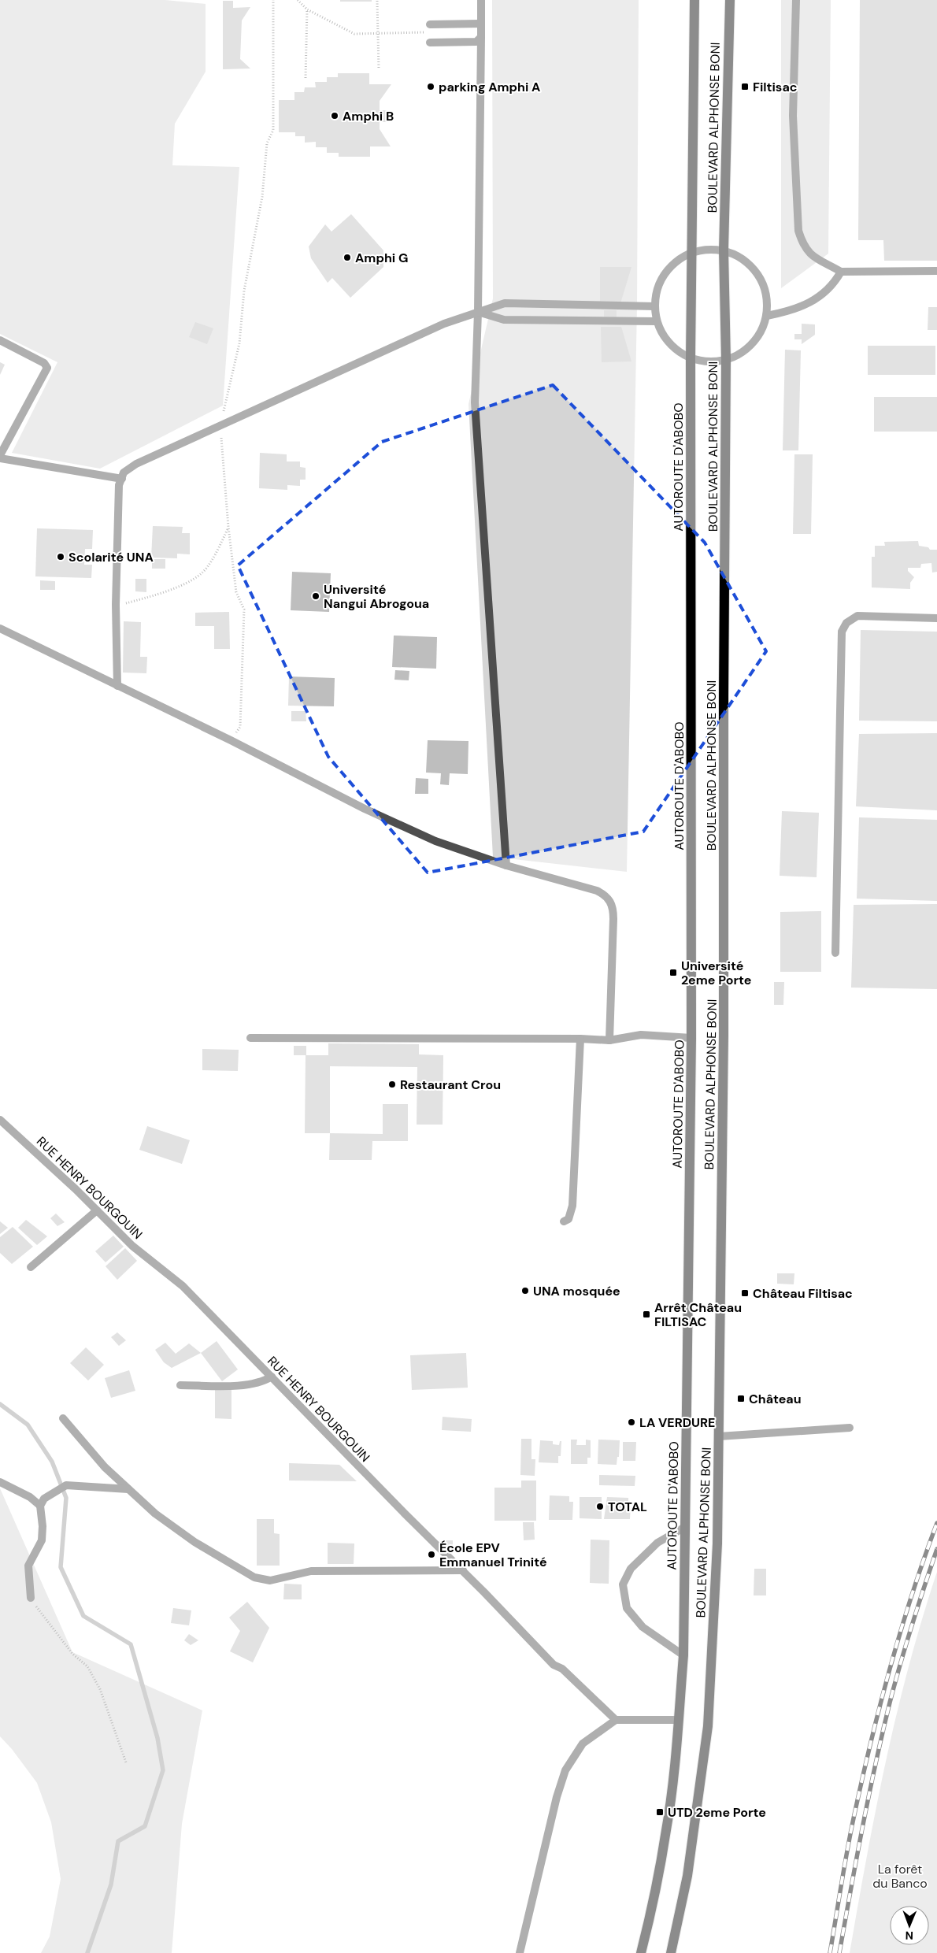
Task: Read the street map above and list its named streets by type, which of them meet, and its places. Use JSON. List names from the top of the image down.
{
  "streets": {
    "main road": ["BOULEVARD ALPHONSE BONI", "AUTOROUTE D'ABOBO"],
    "street": ["RUE HENRY BOURGOUIN"]
  },
  "crossings": [
    ["BOULEVARD ALPHONSE BONI", "AUTOROUTE D'ABOBO"]
  ],
  "parks": ["La forêt du Banco"],
  "places": {
    "other": [
      "parking Amphi A",
      "Amphi B",
      "Amphi G",
      "Scolarité UNA",
      "Université Nangui Abrogoua",
      "Restaurant Crou",
      "UNA mosquée",
      "LA VERDURE",
      "TOTAL",
      "École EPV Emmanuel Trinité"
    ],
    "transit": [
      "Filtisac",
      "Université 2eme Porte",
      "Château Filtisac",
      "Arrêt Château FILTISAC",
      "Château",
      "UTD 2eme Porte"
    ]
  },
  "north": "bottom"
}
